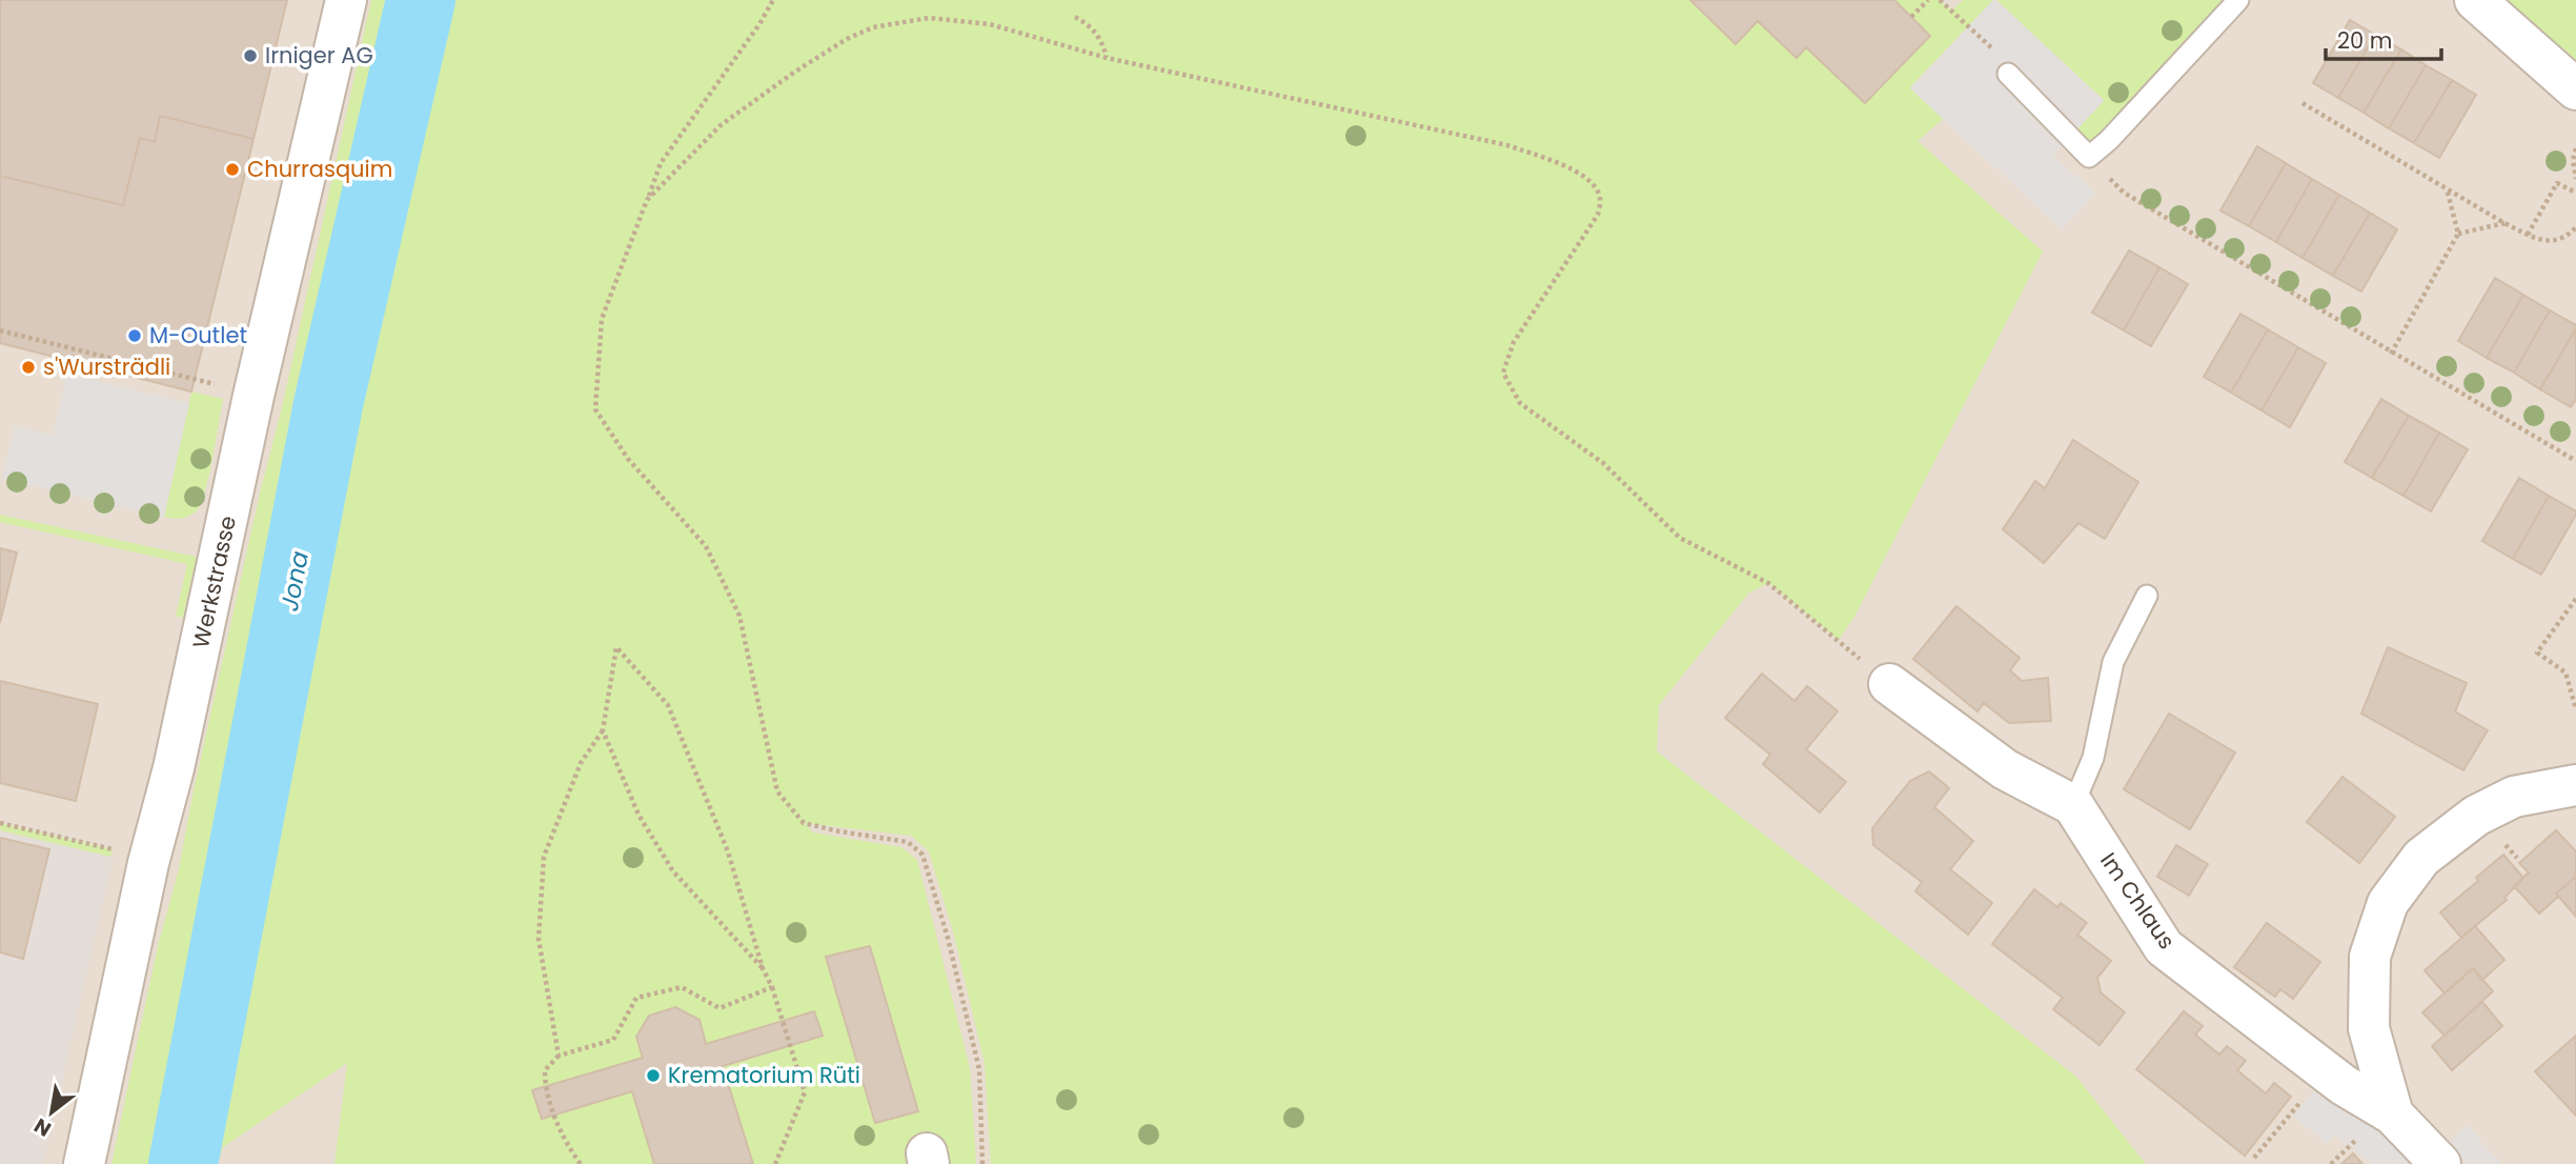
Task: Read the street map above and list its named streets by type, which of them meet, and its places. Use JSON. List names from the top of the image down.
{
  "streets": {
    "street": ["Werkstrasse", "Im Chlaus"]
  },
  "water": ["Jona"],
  "places": [
    "Irniger AG",
    "Churrasquim",
    "M-Outlet",
    "s'Wursträdli",
    "Krematorium Rüti"
  ],
  "scale_bar": "20 m",
  "north": "bottom left"
}
